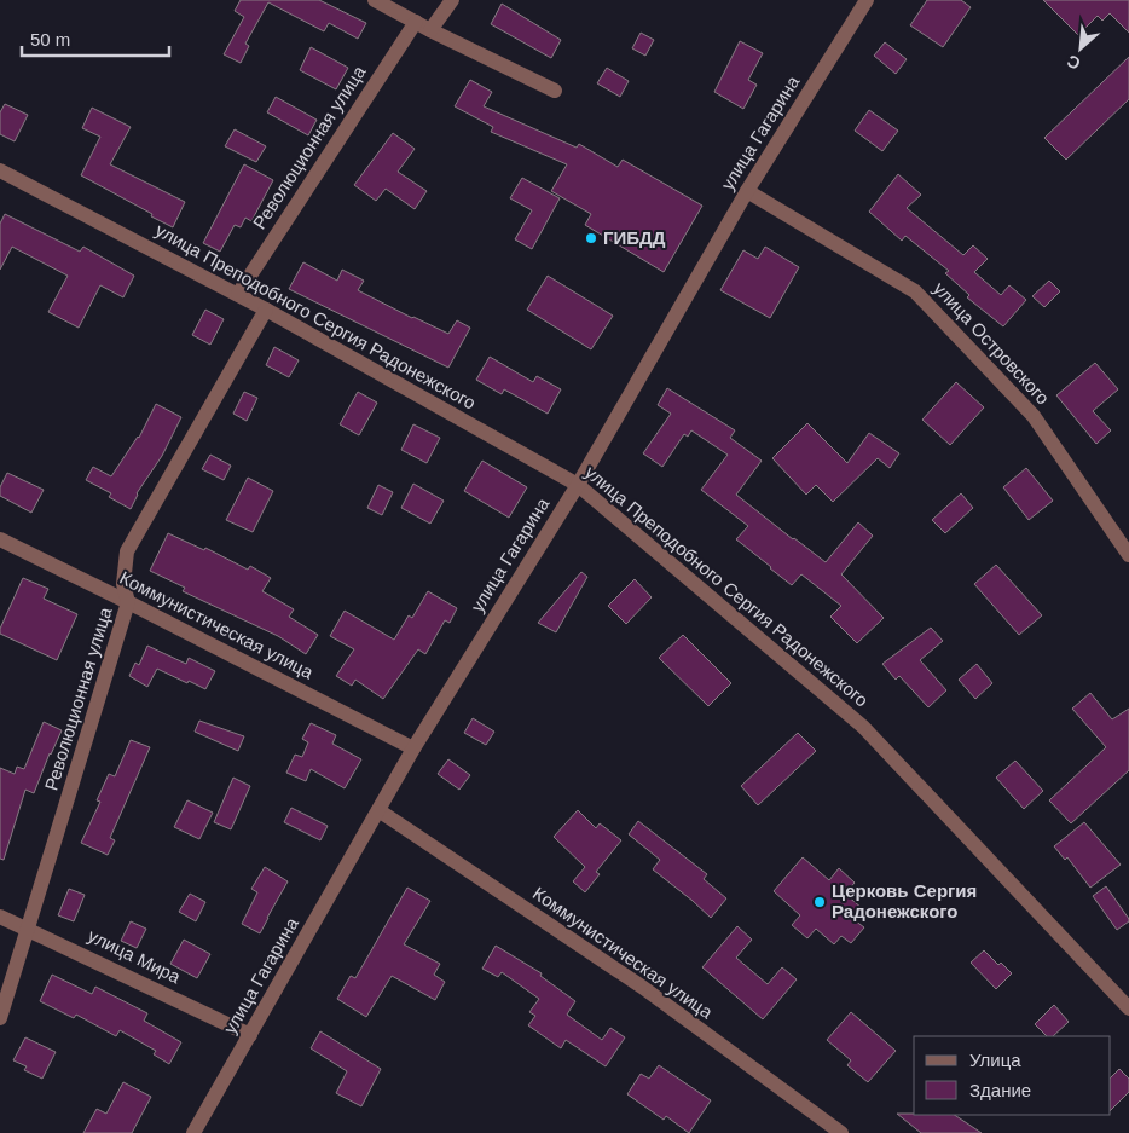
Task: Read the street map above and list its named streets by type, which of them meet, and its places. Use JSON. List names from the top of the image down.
{
  "streets": {
    "street": [
      "улица Гагарина",
      "Революционная улица",
      "улица Преподобного Сергия Радонежского",
      "улица Островского",
      "Коммунистическая улица",
      "улица Мира"
    ]
  },
  "crossings": [
    ["улица Гагарина", "улица Преподобного Сергия Радонежского"],
    ["улица Гагарина", "улица Островского"],
    ["улица Гагарина", "Коммунистическая улица"],
    ["улица Гагарина", "улица Мира"],
    ["Революционная улица", "улица Преподобного Сергия Радонежского"],
    ["Революционная улица", "Коммунистическая улица"],
    ["Революционная улица", "улица Мира"]
  ],
  "places": ["ГИБДД", "Церковь Сергия Радонежского"],
  "legend": ["Улица", "Здание"],
  "scale_bar": "50 m",
  "north": "bottom left"
}
